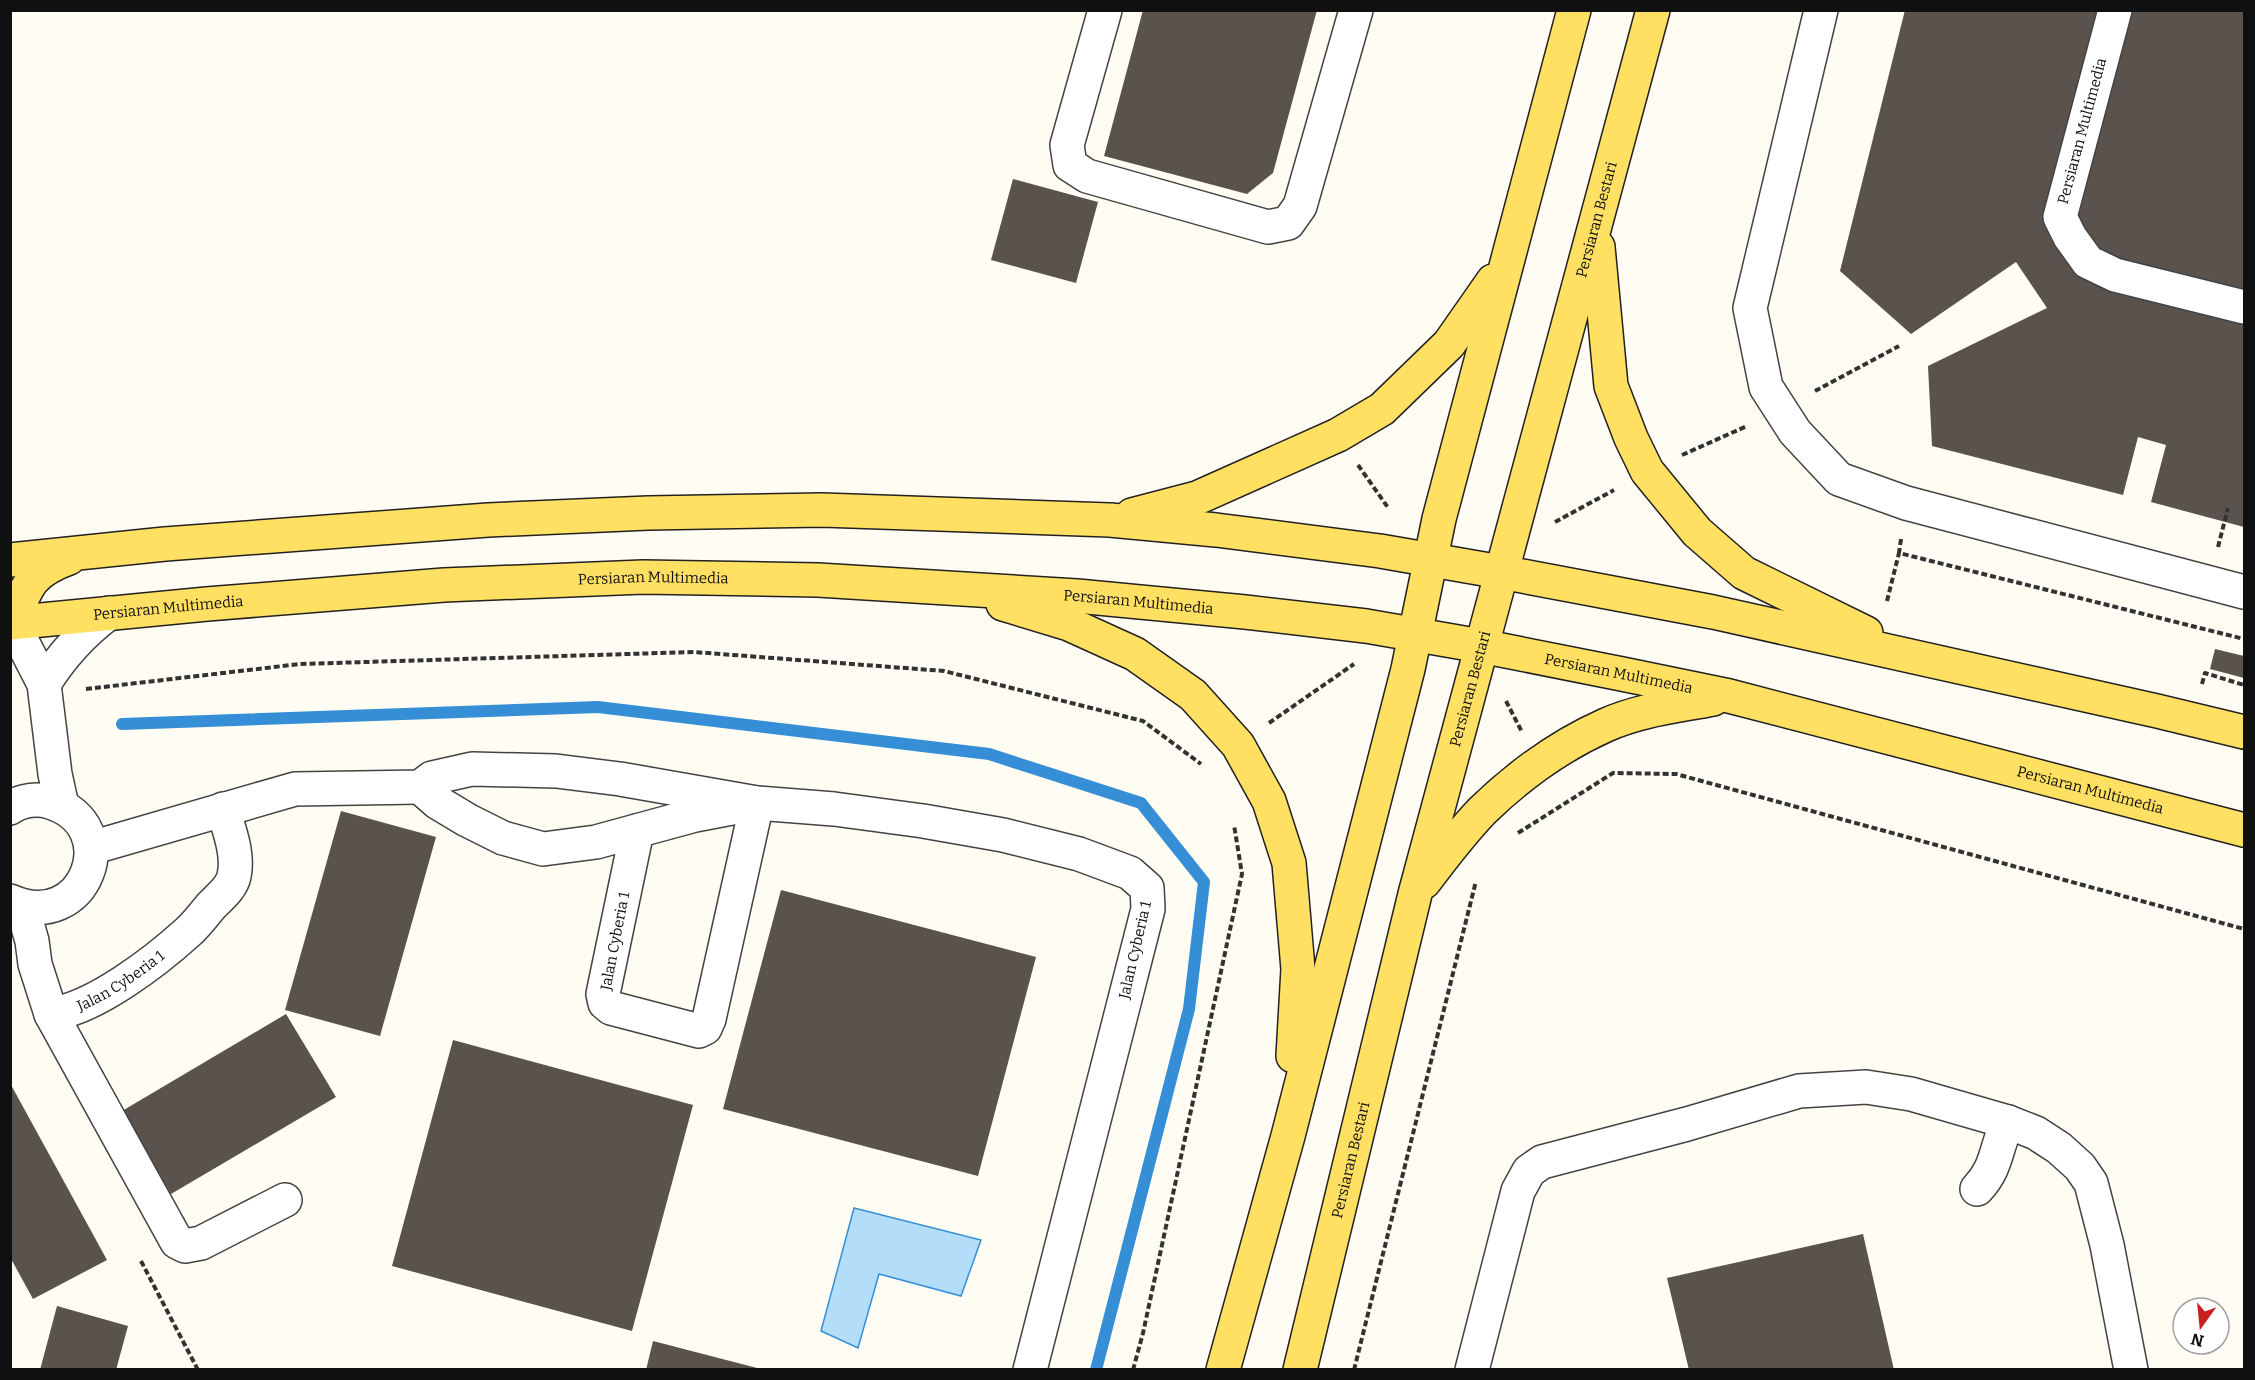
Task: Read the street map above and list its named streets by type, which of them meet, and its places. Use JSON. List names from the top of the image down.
{
  "streets": {
    "main road": ["Persiaran Multimedia", "Persiaran Bestari"],
    "street": ["Jalan Cyberia 1"]
  },
  "crossings": [
    ["Persiaran Multimedia", "Persiaran Bestari"]
  ],
  "north": "bottom"
}
